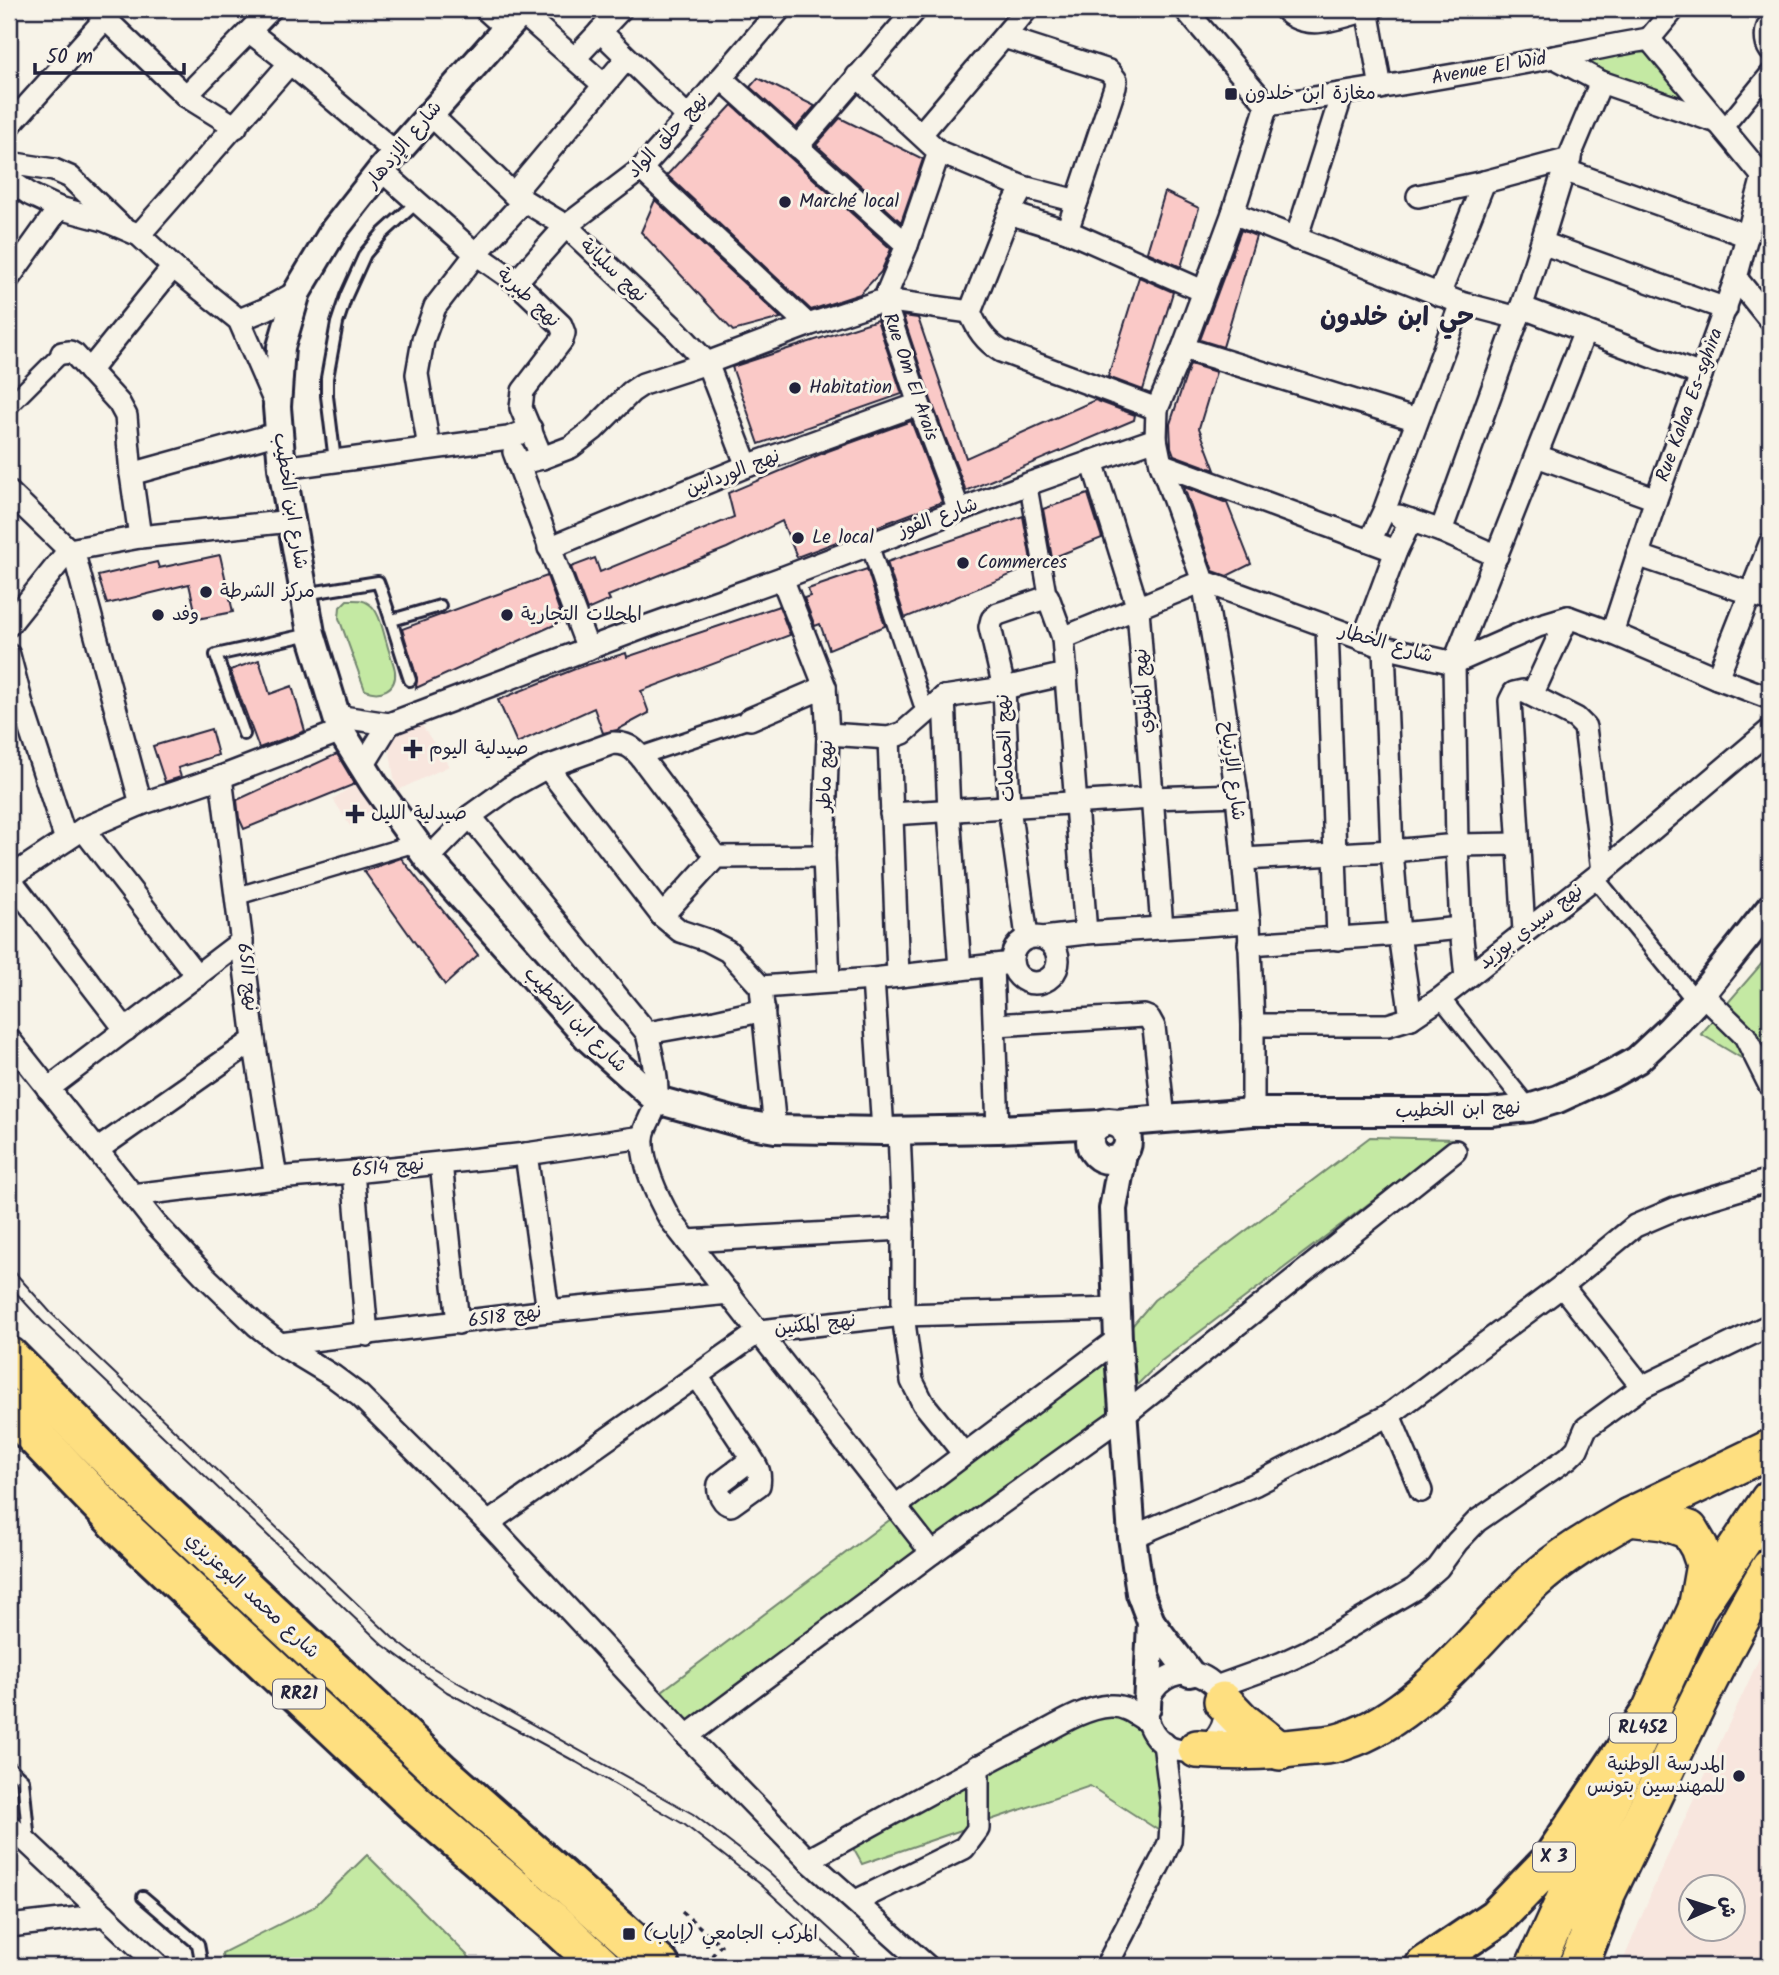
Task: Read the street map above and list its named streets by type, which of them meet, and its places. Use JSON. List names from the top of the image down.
{
  "streets": {
    "highway": [
      "شارع محمد البوعزيزي",
      "RR21",
      "RL452",
      "X 3"
    ],
    "street": [
      "Avenue El Wid",
      "نهج حلق الواد",
      "شارع الإزدهار",
      "نهج سليانة",
      "نهج طبربة",
      "Rue Om El Arais",
      "Rue Kalaa Es-sghira",
      "نهج الوردانين",
      "شارع ابن الخطيب",
      "شارع الفوز",
      "شارع الخطار",
      "نهج المتلوي",
      "نهج الحمامات",
      "شارع الإرتياح",
      "نهج ماطر",
      "نهج سيدي بوزيد",
      "نهج 6511",
      "نهج ابن الخطيب",
      "نهج 6514",
      "نهج 6518",
      "نهج المكنين"
    ]
  },
  "crossings": [
    ["نهج حلق الواد", "نهج سليانة"],
    ["نهج حلق الواد", "نهج طبربة"],
    ["شارع الإزدهار", "نهج سليانة"],
    ["شارع الإزدهار", "نهج طبربة"],
    ["شارع الإزدهار", "شارع ابن الخطيب"],
    ["نهج سليانة", "نهج الوردانين"],
    ["Rue Om El Arais", "نهج الوردانين"],
    ["Rue Om El Arais", "شارع الفوز"],
    ["شارع ابن الخطيب", "شارع الفوز"],
    ["شارع ابن الخطيب", "نهج ابن الخطيب"],
    ["شارع الفوز", "نهج المتلوي"],
    ["شارع الفوز", "شارع الإرتياح"],
    ["شارع الفوز", "نهج ماطر"],
    ["شارع الخطار", "شارع الإرتياح"],
    ["شارع الإرتياح", "نهج سيدي بوزيد"],
    ["شارع الإرتياح", "نهج ابن الخطيب"],
    ["نهج 6511", "نهج 6514"],
    ["RL452", "X 3"]
  ],
  "districts": ["حي ابن خلدون"],
  "places": {
    "transit": ["مغازة ابن خلدون", "المركب الجامعي (إياب)"],
    "other": [
      "Marché local",
      "Habitation",
      "Le local",
      "Commerces",
      "مركز الشرطة",
      "وفد",
      "المحلات التجارية",
      "المدرسة الوطنية للمهندسين بتونس"
    ],
    "health": ["صيدلية اليوم", "صيدلية الليل"]
  },
  "scale_bar": "50 m",
  "north": "right"
}
